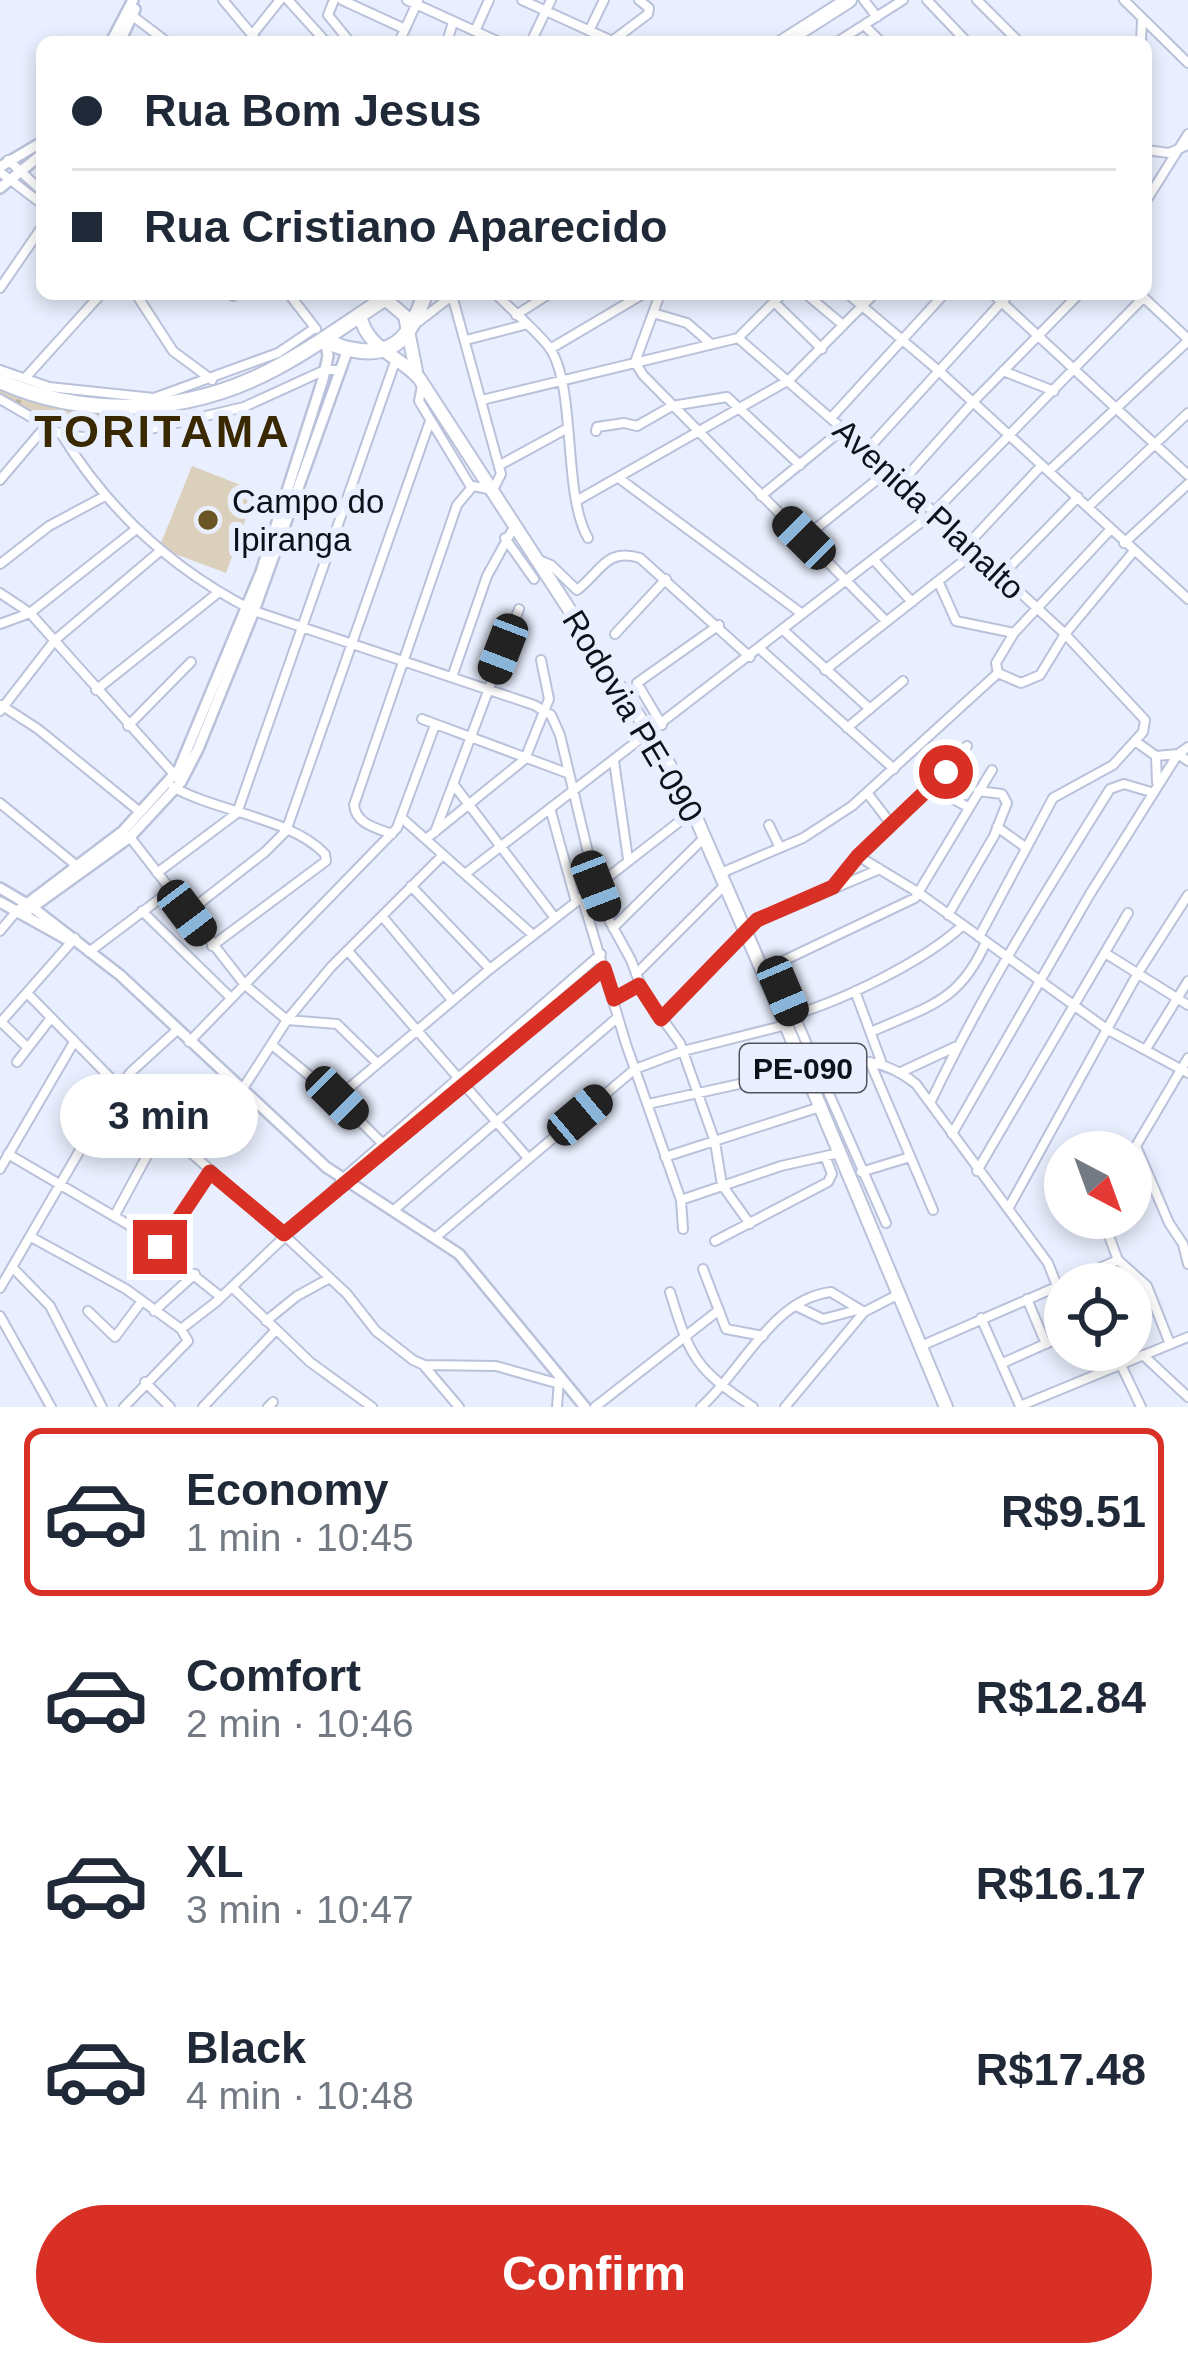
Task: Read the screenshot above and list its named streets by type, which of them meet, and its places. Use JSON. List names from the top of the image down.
{
  "streets": {
    "main road": ["Rodovia PE-090", "PE-090"],
    "street": ["Avenida Planalto"]
  },
  "districts": ["TORITAMA"],
  "places": ["Campo do Ipiranga"],
  "north": "bottom right",
  "page": {
    "banner": ["Rua Bom Jesus", "Rua Cristiano Aparecido"],
    "bubble": "3 min",
    "list": [
      {
        "name": "Economy",
        "note": "1 min · 10:45",
        "value": "R$9.51"
      },
      {
        "name": "Comfort",
        "note": "2 min · 10:46",
        "value": "R$12.84"
      },
      {
        "name": "XL",
        "note": "3 min · 10:47",
        "value": "R$16.17"
      },
      {
        "name": "Black",
        "note": "4 min · 10:48",
        "value": "R$17.48"
      }
    ],
    "buttons": "Confirm"
  }
}
